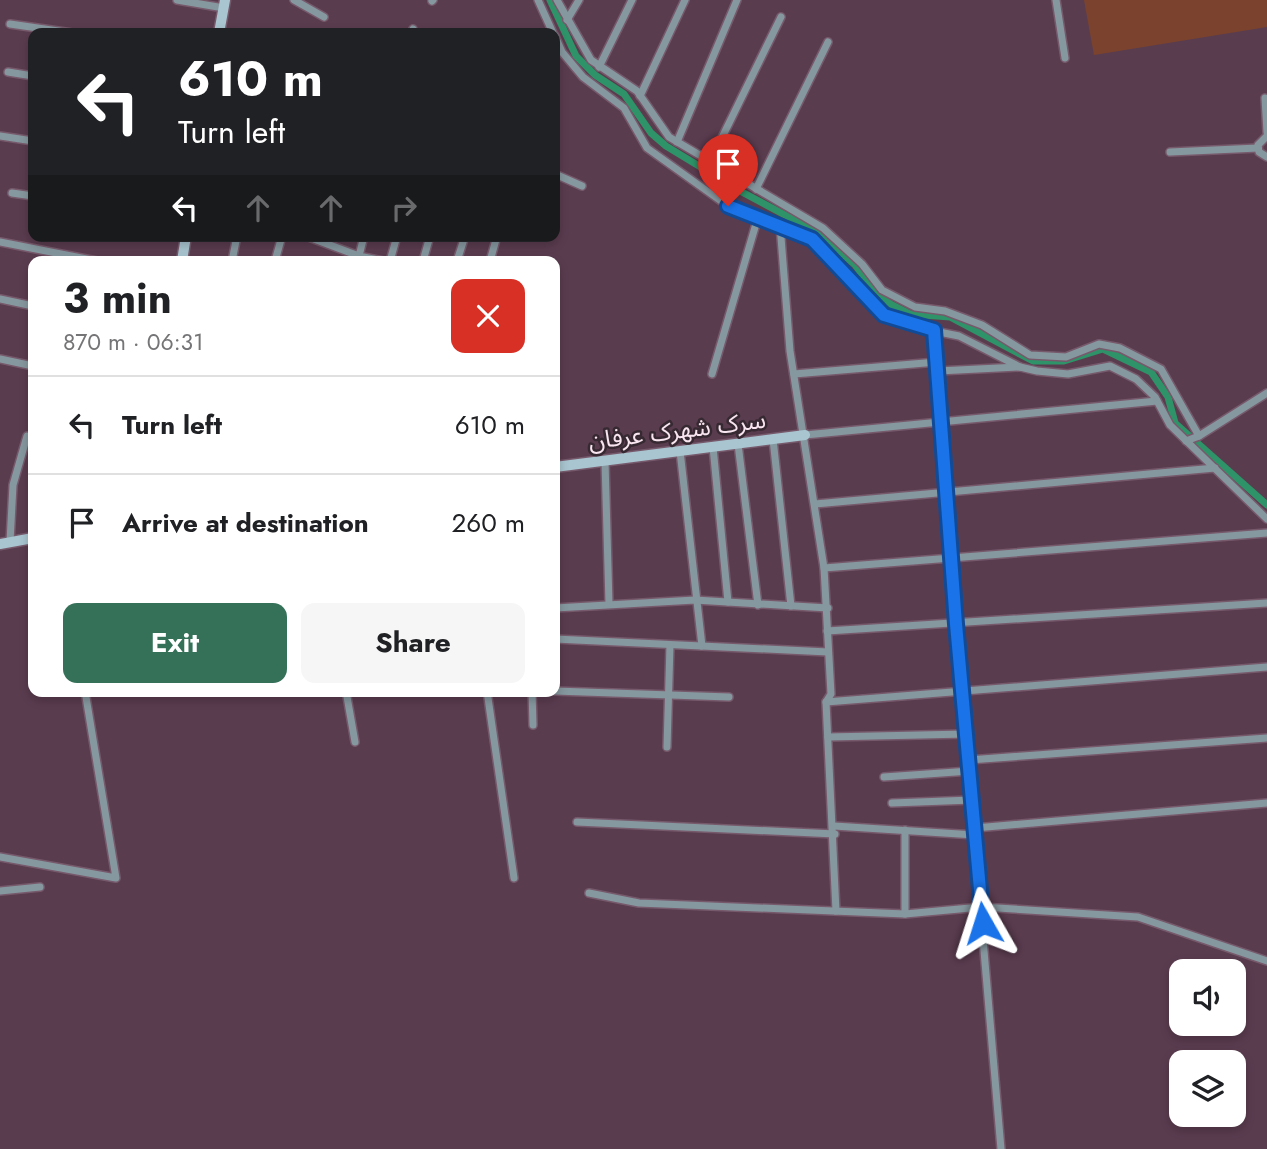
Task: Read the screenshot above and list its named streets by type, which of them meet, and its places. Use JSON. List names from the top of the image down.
{
  "streets": {
    "street": ["سرک شهرک عرفان"]
  },
  "page": {
    "turn": ["610 m", "Turn left"],
    "heading": ["3 min", "870 m · 06:31"],
    "list": [
      {
        "name": "Turn left",
        "value": "610 m"
      },
      {
        "name": "Arrive at destination",
        "value": "260 m"
      }
    ],
    "buttons": ["Exit", "Share"]
  }
}
